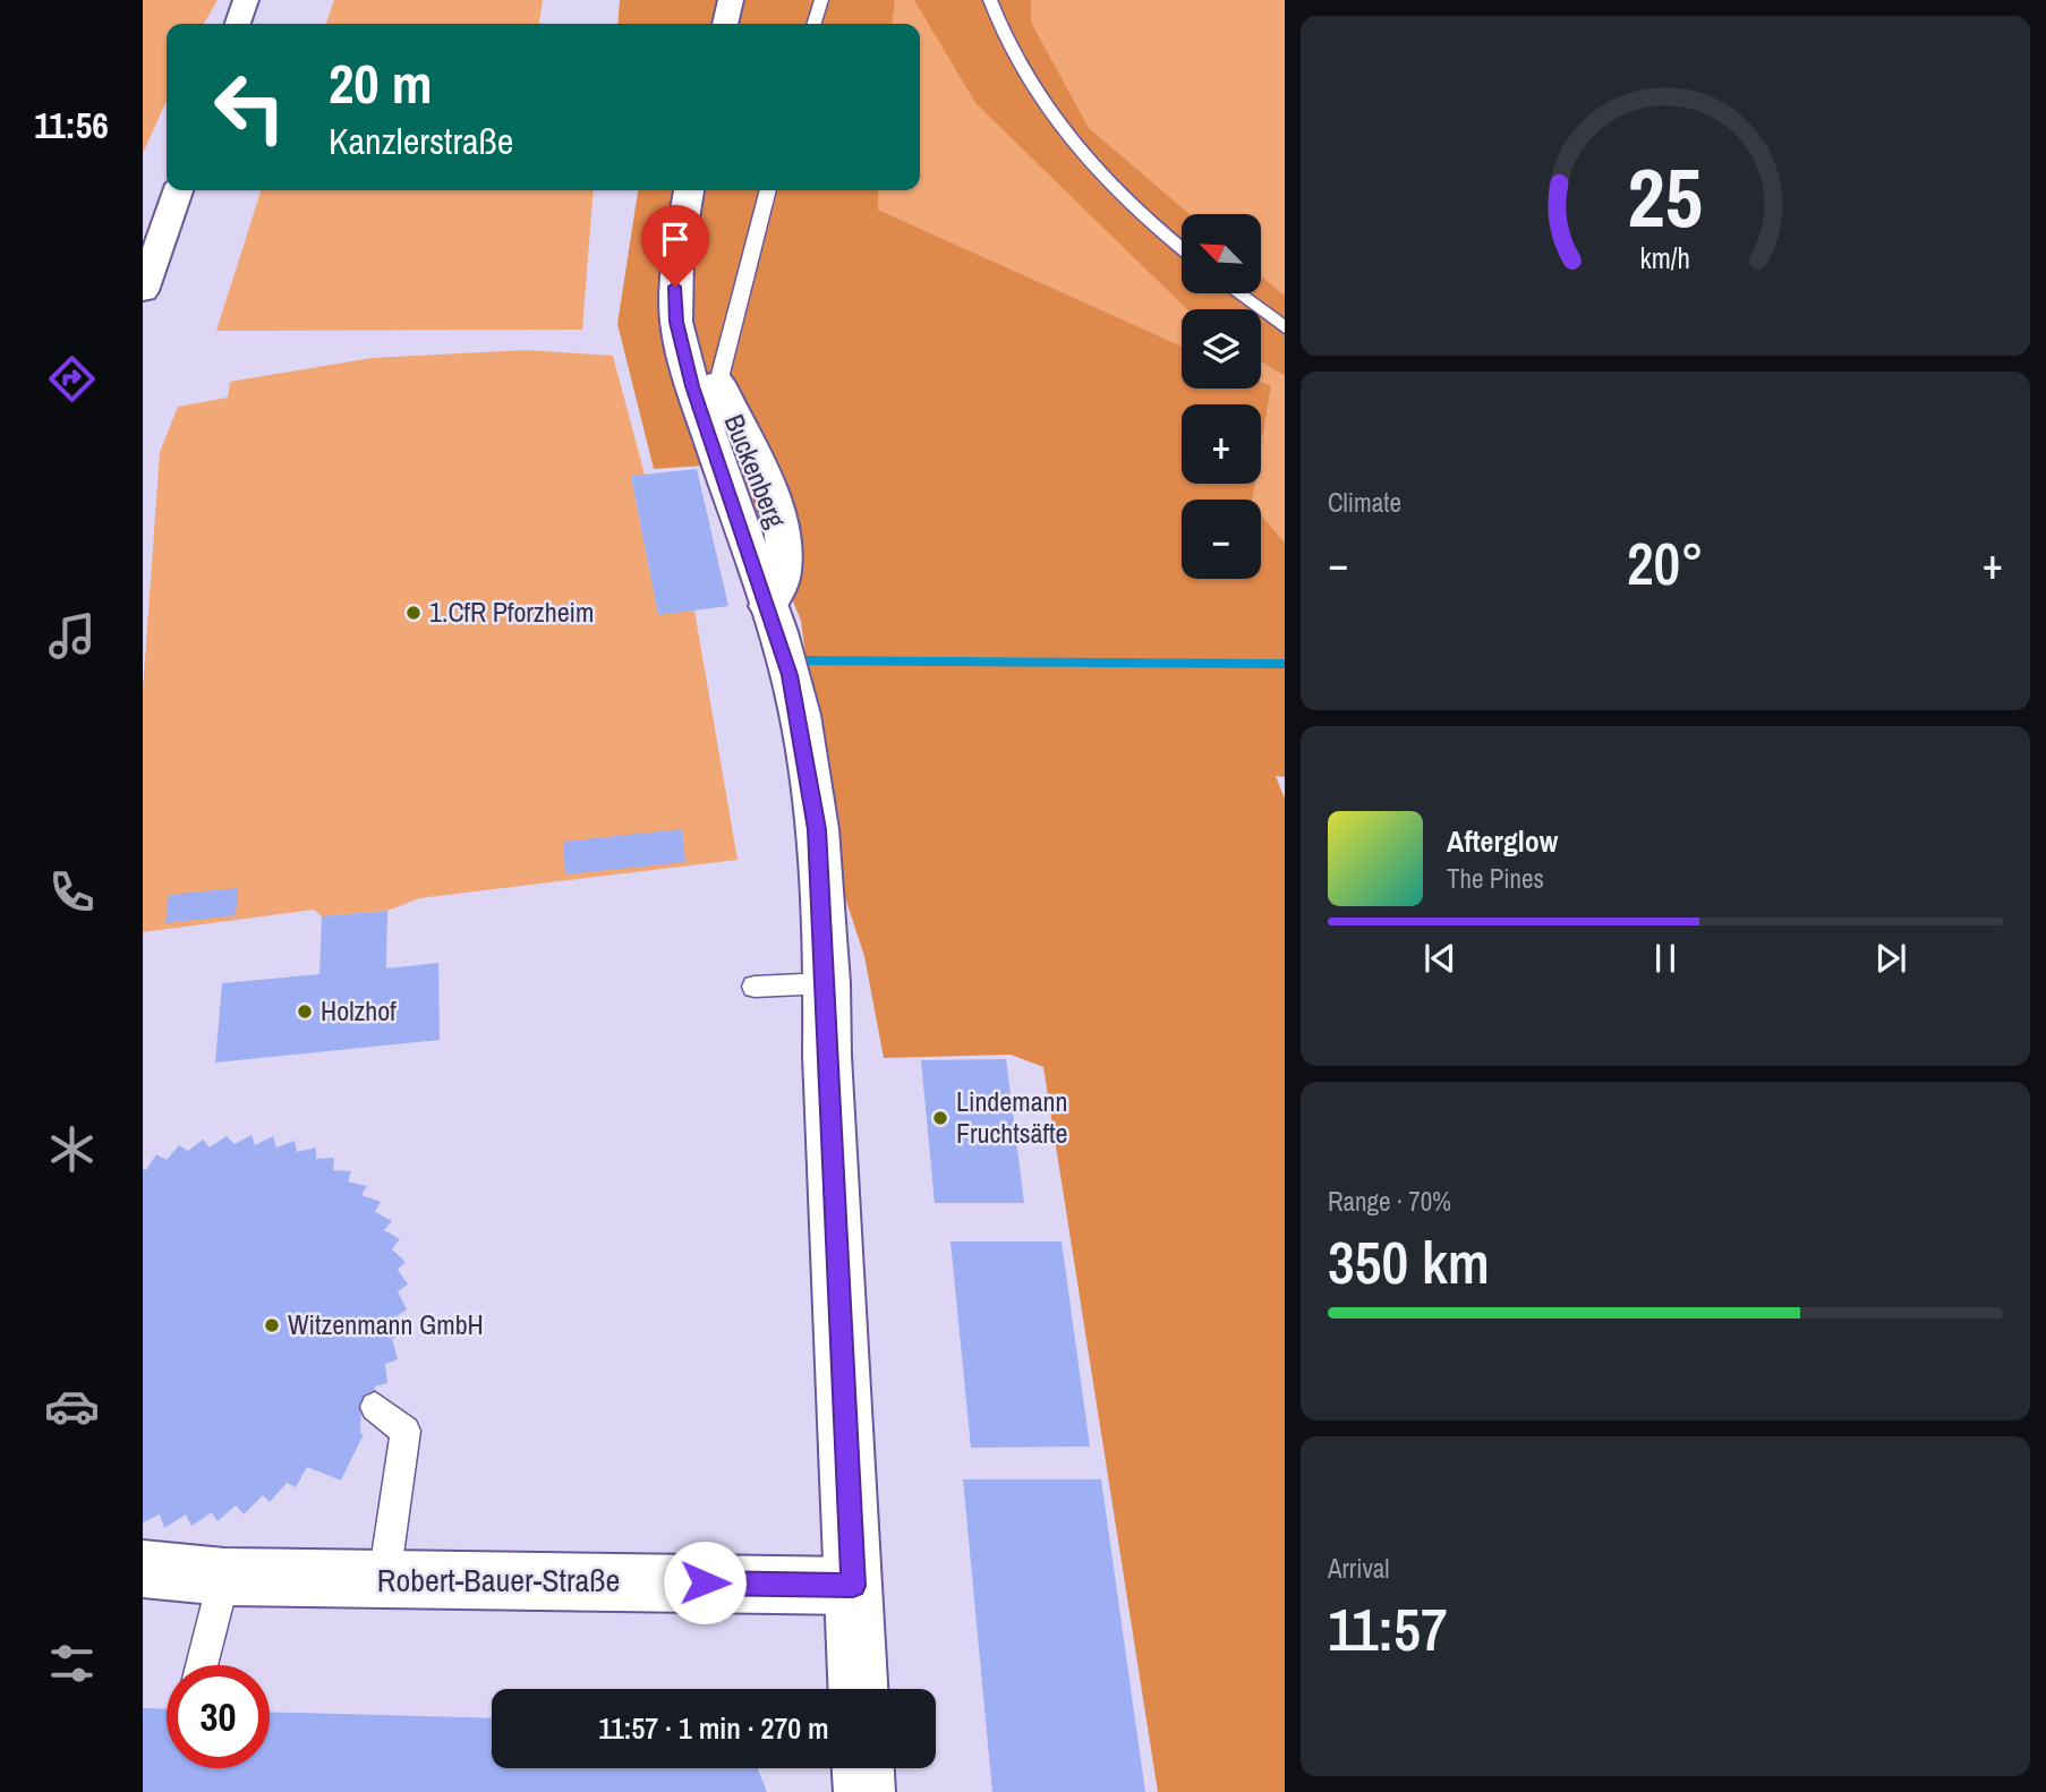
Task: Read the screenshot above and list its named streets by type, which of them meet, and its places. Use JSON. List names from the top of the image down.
{
  "streets": {
    "main road": ["Buckenberg", "Robert-Bauer-Straße"]
  },
  "places": [
    "1.CfR Pforzheim",
    "Holzhof",
    "Lindemann Fruchtsäfte",
    "Witzenmann GmbH"
  ],
  "north": "top left",
  "page": {
    "tabs": "11:56",
    "turn": ["20 m", "Kanzlerstraße"],
    "map_buttons": ["+", "−"],
    "tile": [
      "Climate",
      ["Range · 70%", "350 km"],
      ["Arrival", "11:57"]
    ],
    "heat": ["−", "20°", "+"],
    "song": ["Afterglow", "The Pines"],
    "limit": "30",
    "trip": "11:57 · 1 min · 270 m",
    "gauge": ["25", "km/h"]
  }
}
